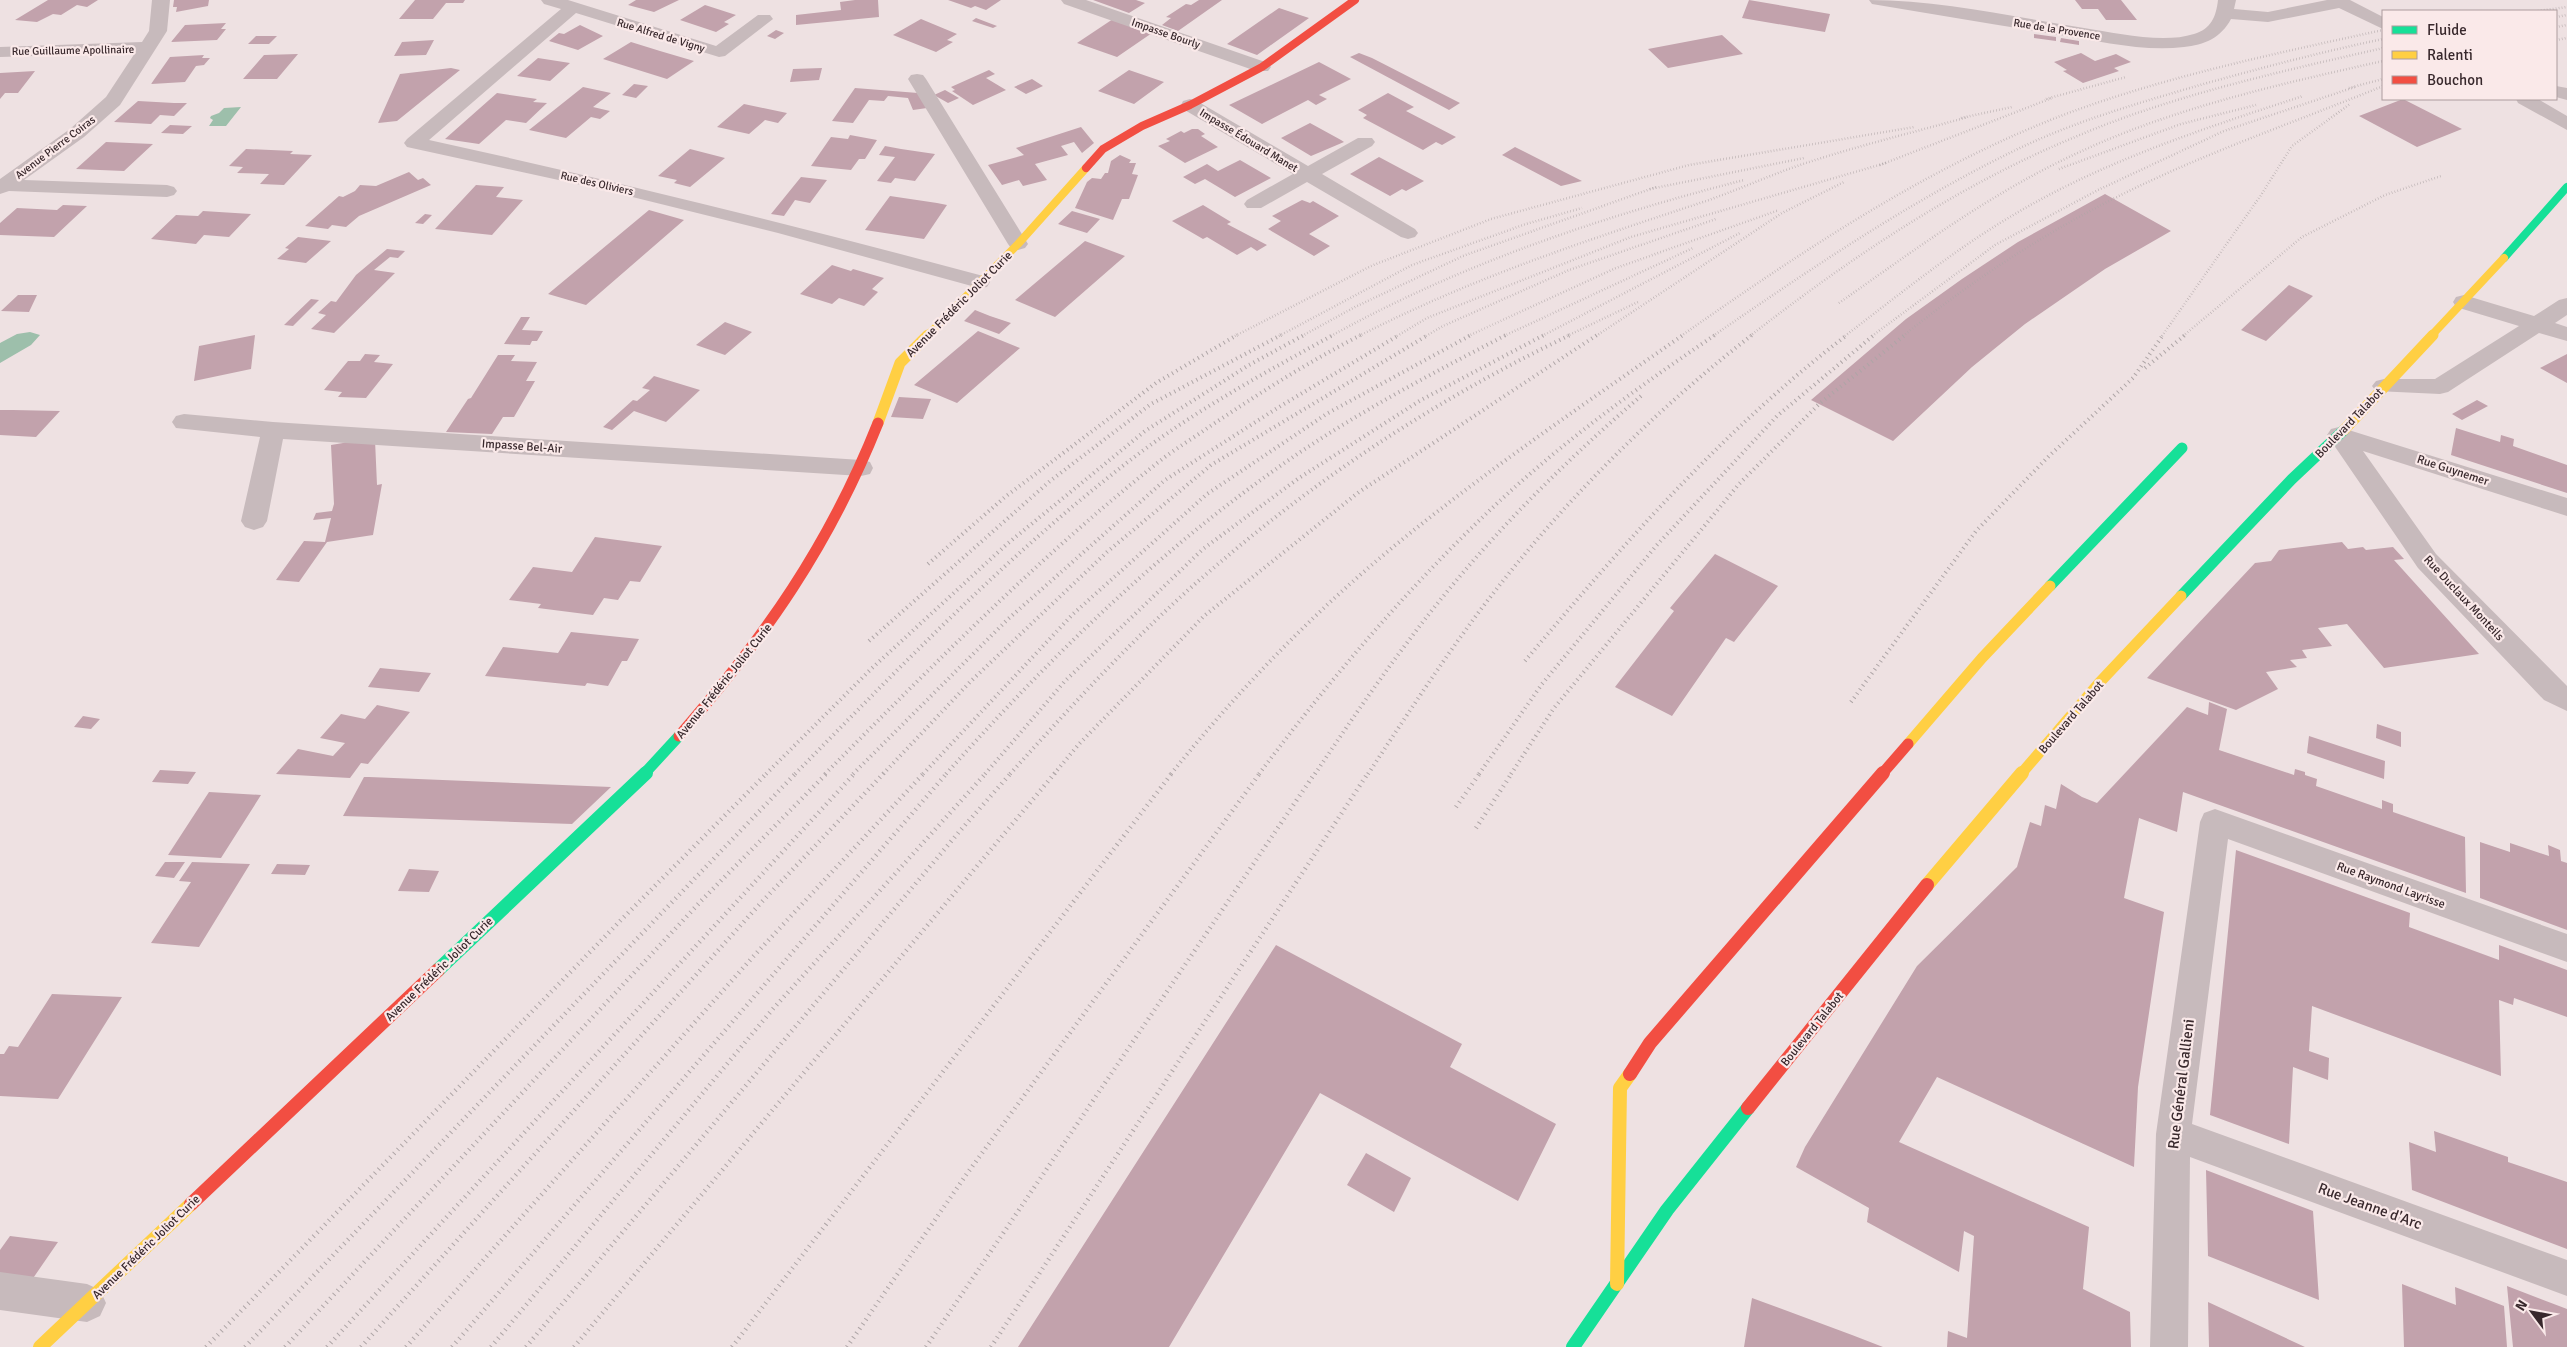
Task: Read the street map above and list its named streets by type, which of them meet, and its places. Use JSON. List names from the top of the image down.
{
  "streets": {
    "street": [
      "Rue de la Provence",
      "Impasse Bourly",
      "Rue Alfred de Vigny",
      "Rue Guillaume Apollinaire",
      "Impasse Édouard Manet",
      "Avenue Pierre Coiras",
      "Rue des Oliviers",
      "Avenue Frédéric Joliot Curie",
      "Boulevard Talabot",
      "Impasse Bel-Air",
      "Rue Guynemer",
      "Rue Duclaux Monteils",
      "Rue Raymond Layrisse",
      "Rue Général Gallieni",
      "Rue Jeanne d'Arc"
    ]
  },
  "crossings": [
    ["Impasse Bourly", "Avenue Frédéric Joliot Curie"],
    ["Rue Alfred de Vigny", "Rue des Oliviers"],
    ["Rue Guillaume Apollinaire", "Avenue Pierre Coiras"],
    ["Impasse Édouard Manet", "Avenue Frédéric Joliot Curie"],
    ["Rue des Oliviers", "Avenue Frédéric Joliot Curie"],
    ["Avenue Frédéric Joliot Curie", "Impasse Bel-Air"],
    ["Boulevard Talabot", "Rue Guynemer"],
    ["Boulevard Talabot", "Rue Duclaux Monteils"],
    ["Rue Guynemer", "Rue Duclaux Monteils"],
    ["Rue Raymond Layrisse", "Rue Général Gallieni"],
    ["Rue Général Gallieni", "Rue Jeanne d'Arc"]
  ],
  "legend": ["Fluide", "Ralenti", "Bouchon"],
  "north": "top left"
}
